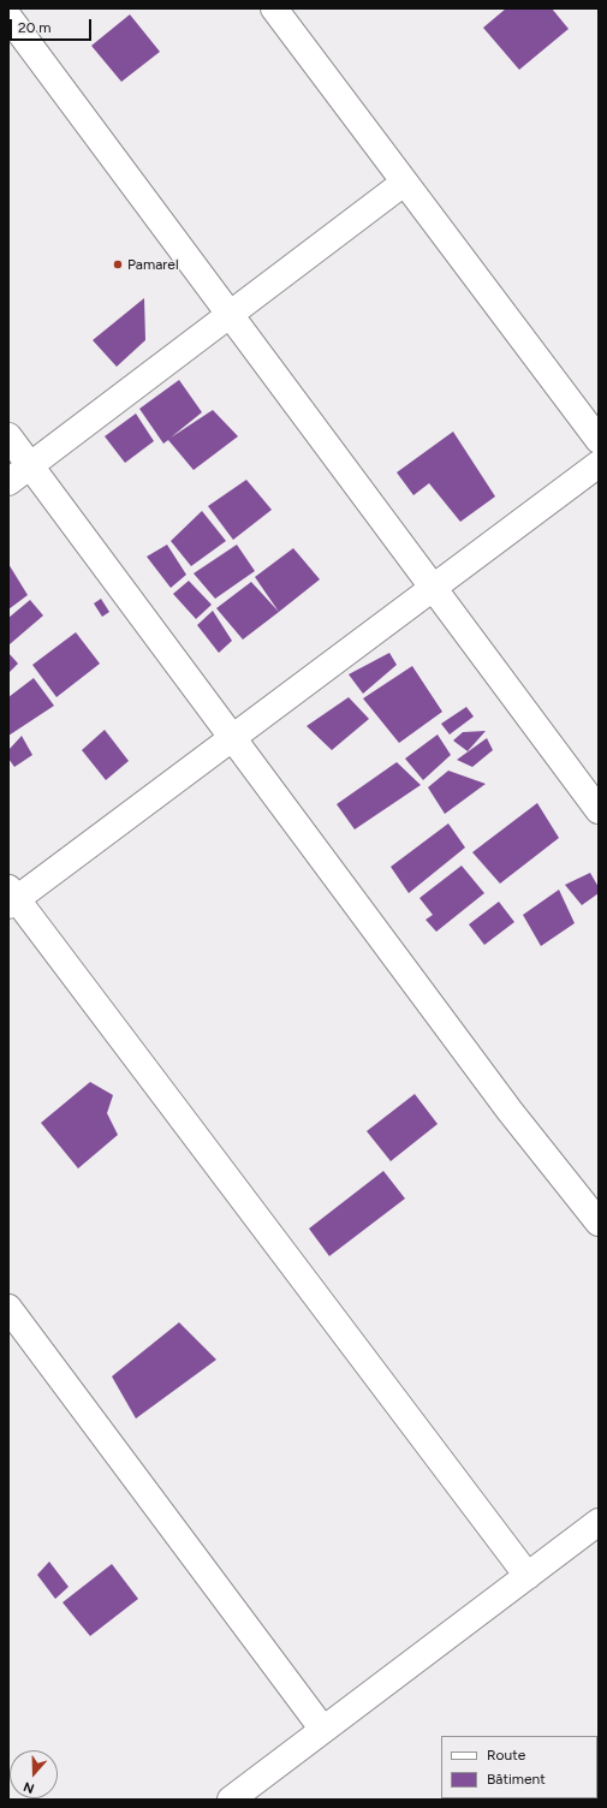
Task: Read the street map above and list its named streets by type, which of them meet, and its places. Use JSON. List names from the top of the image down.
{
  "places": ["Pamarel"],
  "legend": ["Route", "Bâtiment"],
  "scale_bar": "20 m",
  "north": "bottom"
}
